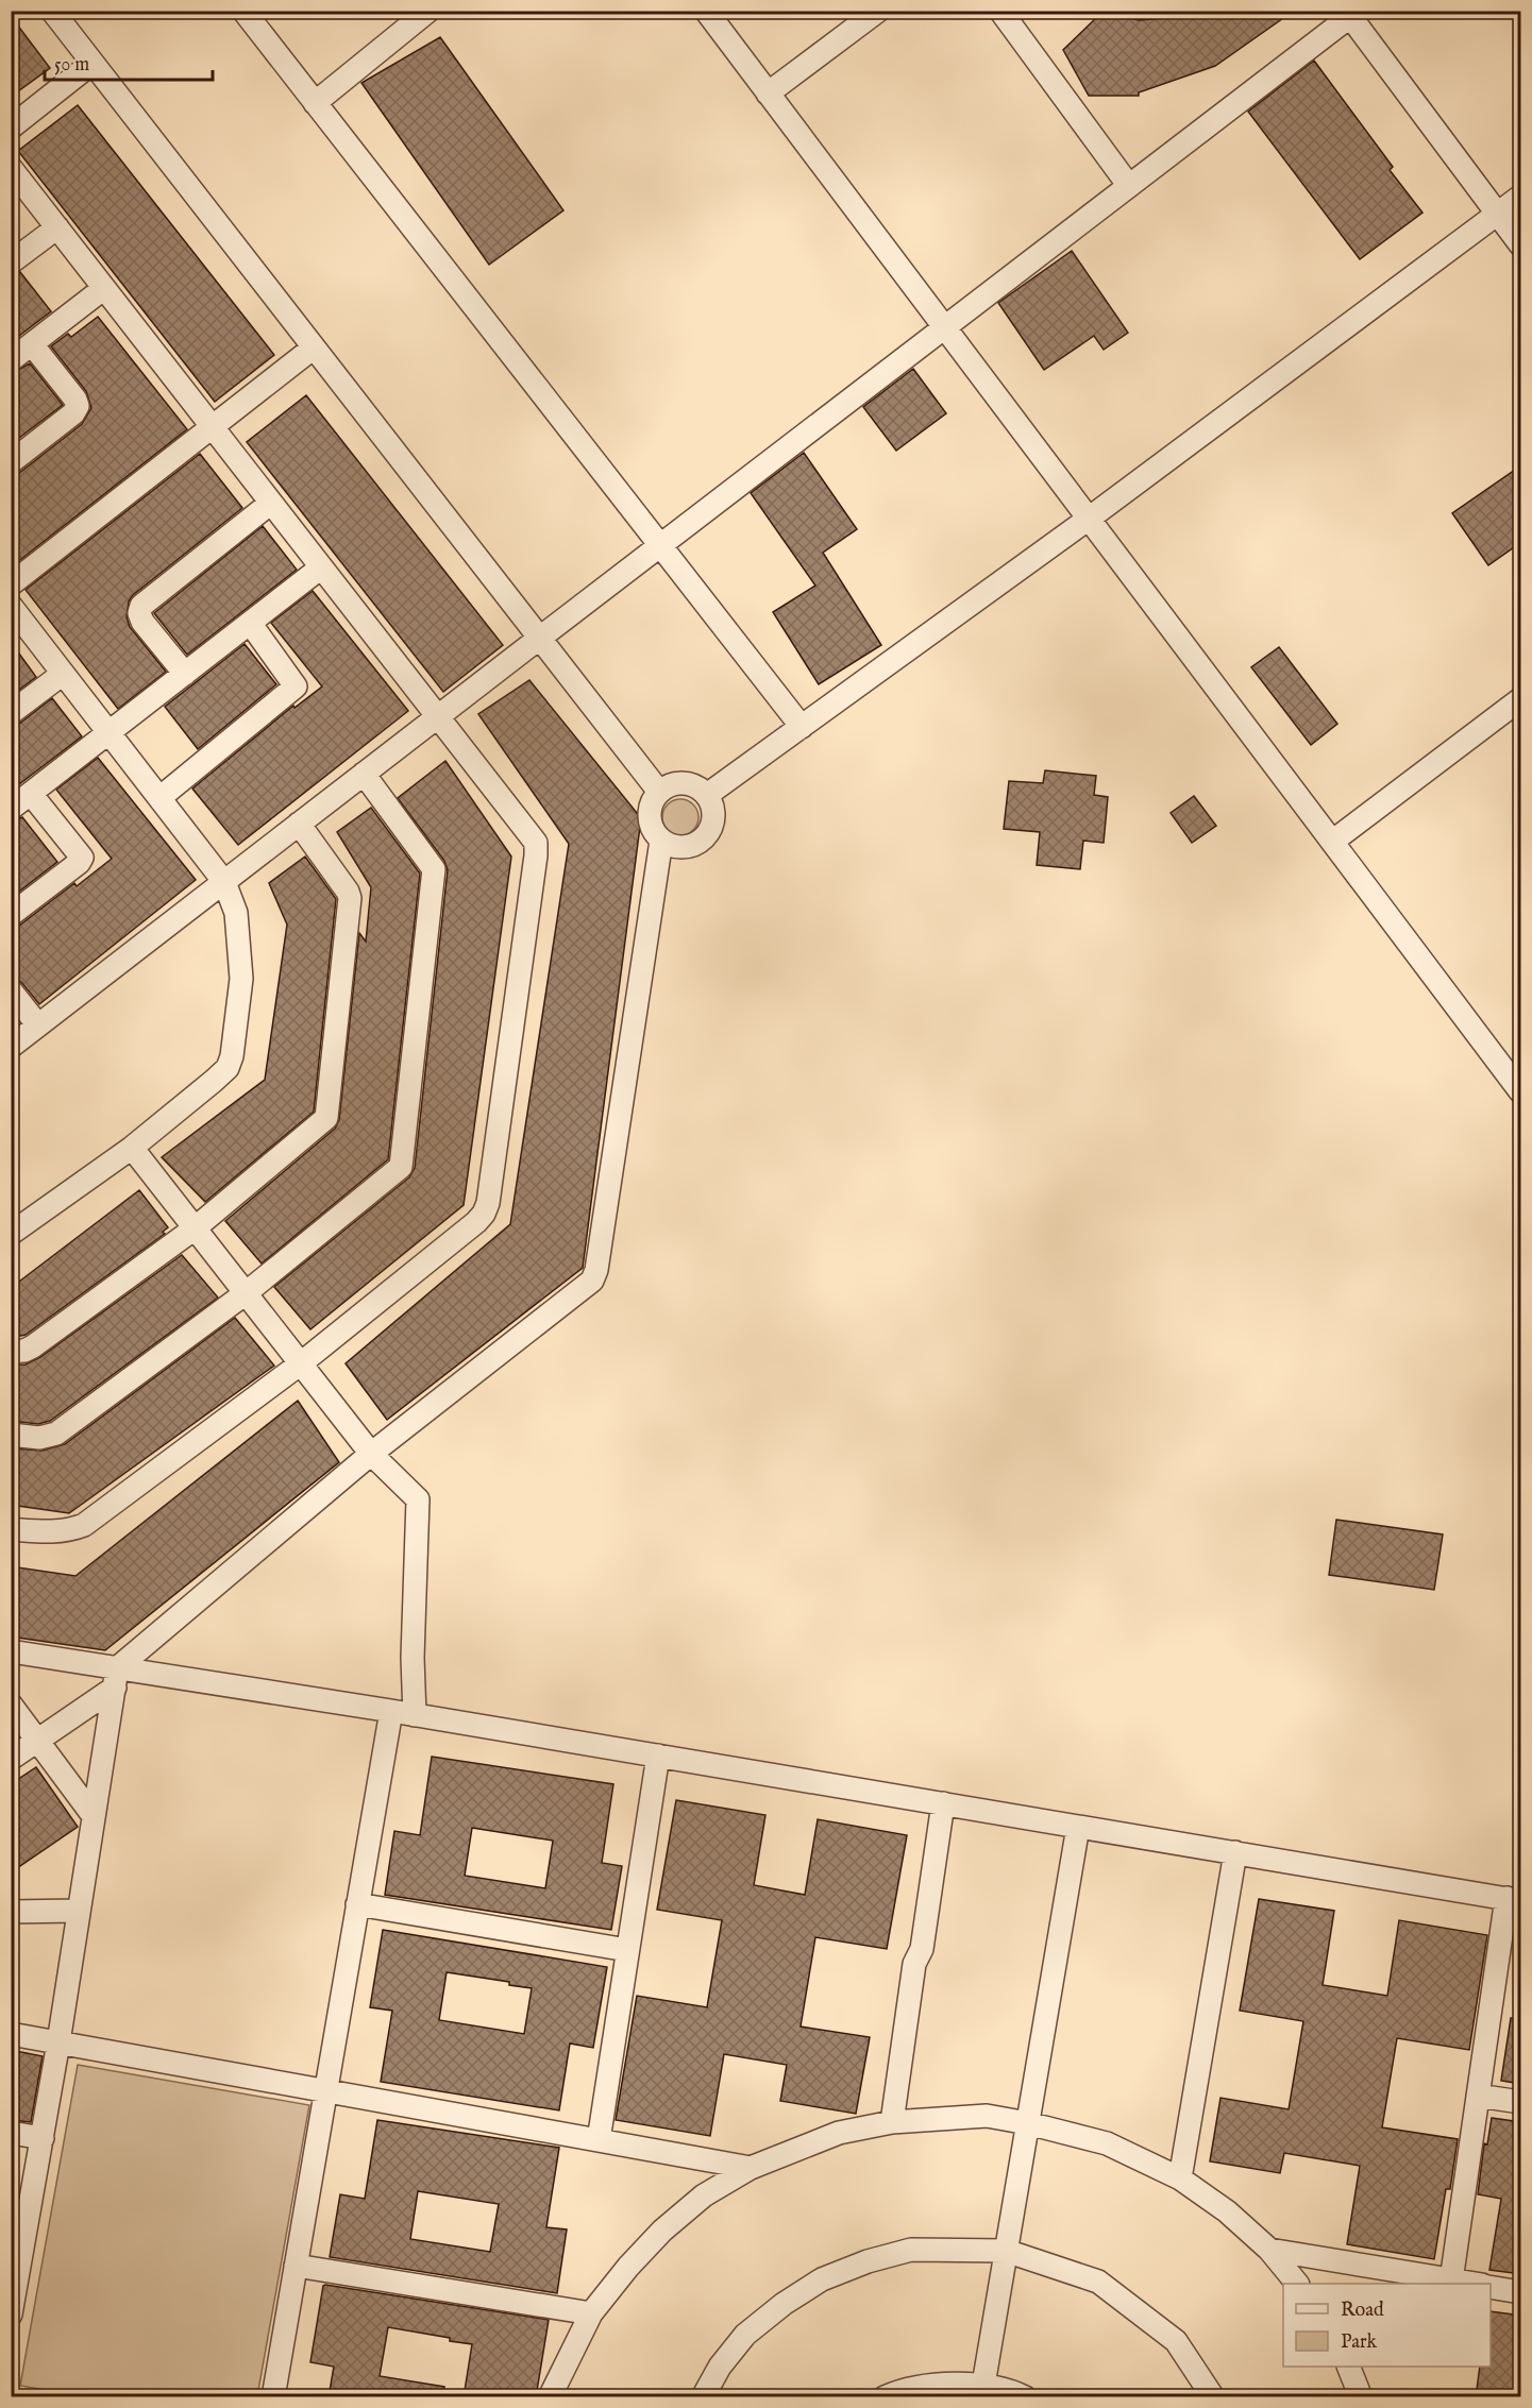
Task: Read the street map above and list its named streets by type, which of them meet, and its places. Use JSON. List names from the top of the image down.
{
  "legend": ["Road", "Park"],
  "scale_bar": "50 m"
}
